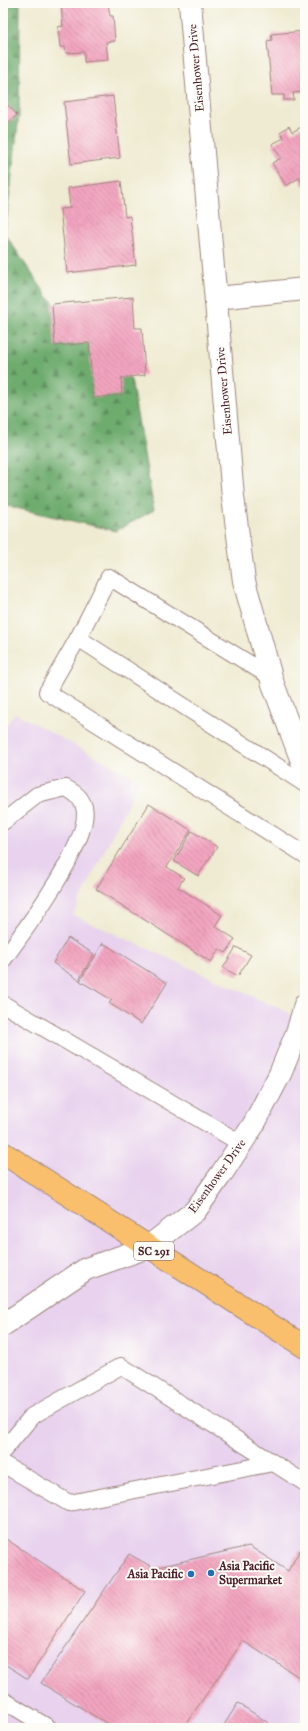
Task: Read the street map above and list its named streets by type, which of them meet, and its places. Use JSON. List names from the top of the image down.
{
  "streets": {
    "main road": ["SC 291"],
    "street": ["Eisenhower Drive"]
  },
  "crossings": [
    ["Eisenhower Drive", "SC 291"]
  ],
  "places": ["Asia Pacific Supermarket", "Asia Pacific"]
}
